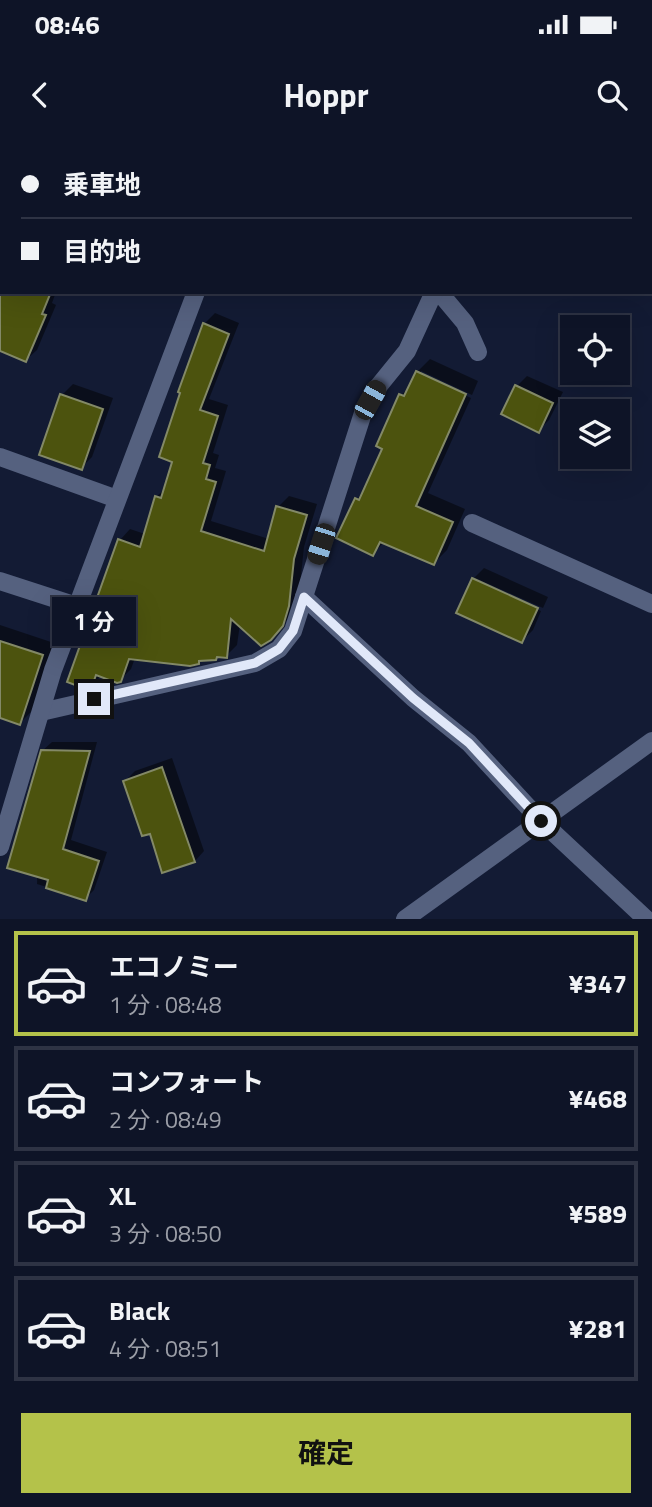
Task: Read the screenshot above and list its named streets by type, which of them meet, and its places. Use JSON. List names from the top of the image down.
{
  "page": {
    "status": "08:46",
    "header": "Hoppr",
    "banner": ["乗車地", "目的地"],
    "bubble": "1 分",
    "list": [
      {
        "name": "エコノミー",
        "note": "1 分 · 08:48",
        "value": "¥347"
      },
      {
        "name": "コンフォート",
        "note": "2 分 · 08:49",
        "value": "¥468"
      },
      {
        "name": "XL",
        "note": "3 分 · 08:50",
        "value": "¥589"
      },
      {
        "name": "Black",
        "note": "4 分 · 08:51",
        "value": "¥281"
      }
    ],
    "buttons": "確定"
  }
}
